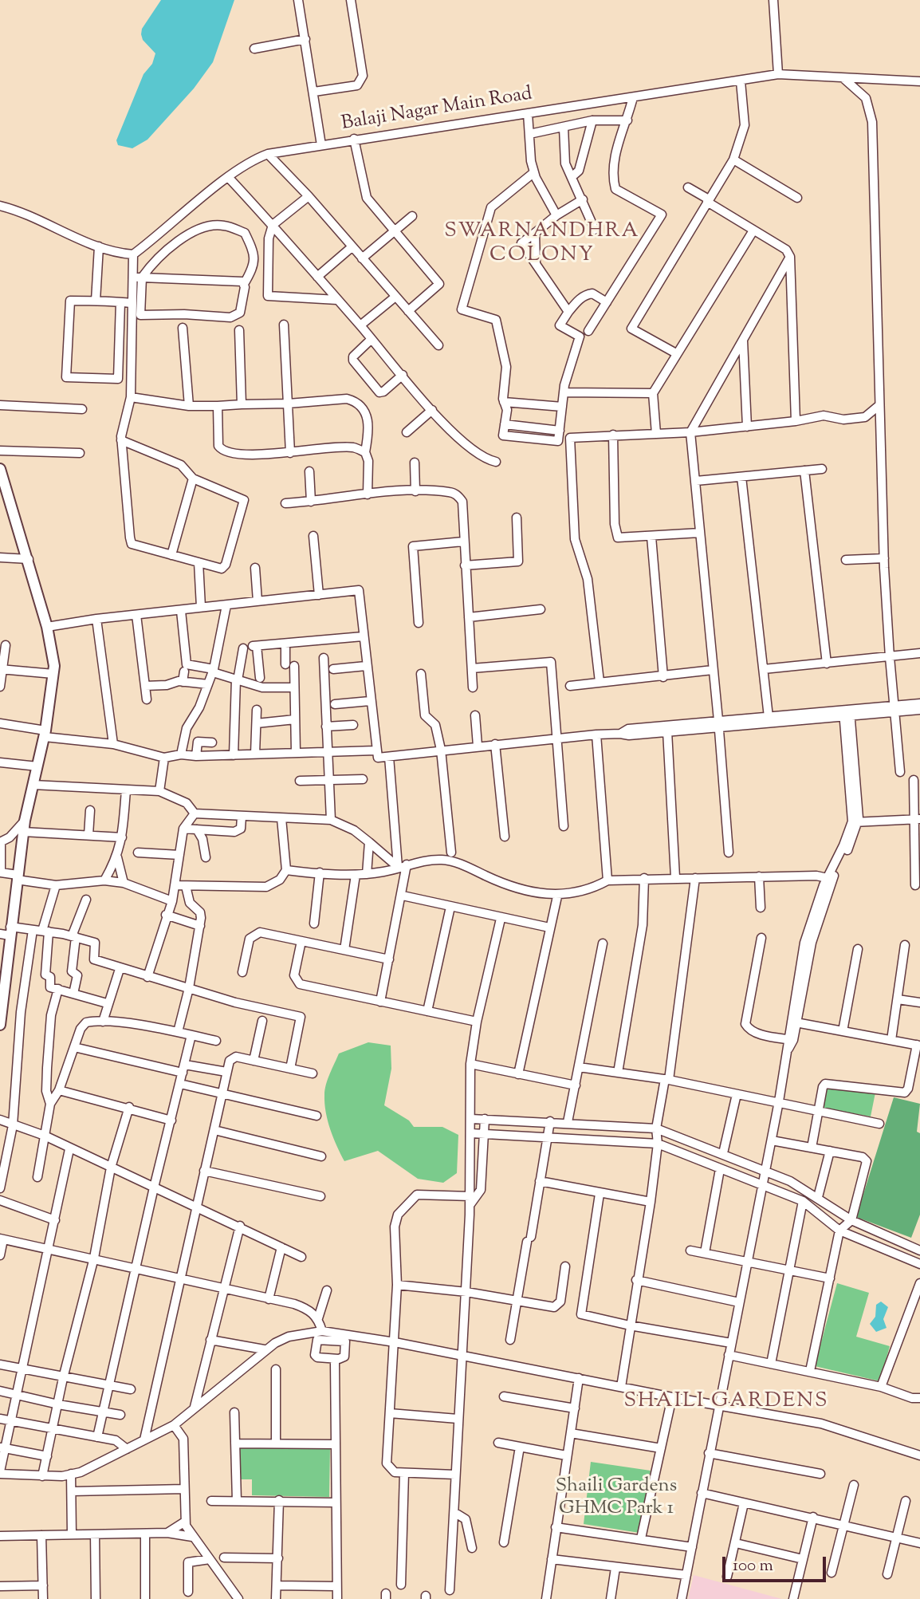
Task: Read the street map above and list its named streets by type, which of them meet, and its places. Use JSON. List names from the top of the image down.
{
  "streets": {
    "street": ["Balaji Nagar Main Road"]
  },
  "districts": ["SWARNANDHRA COLONY", "SHAILI GARDENS"],
  "parks": ["Shaili Gardens GHMC Park 1"],
  "scale_bar": "100 m"
}
